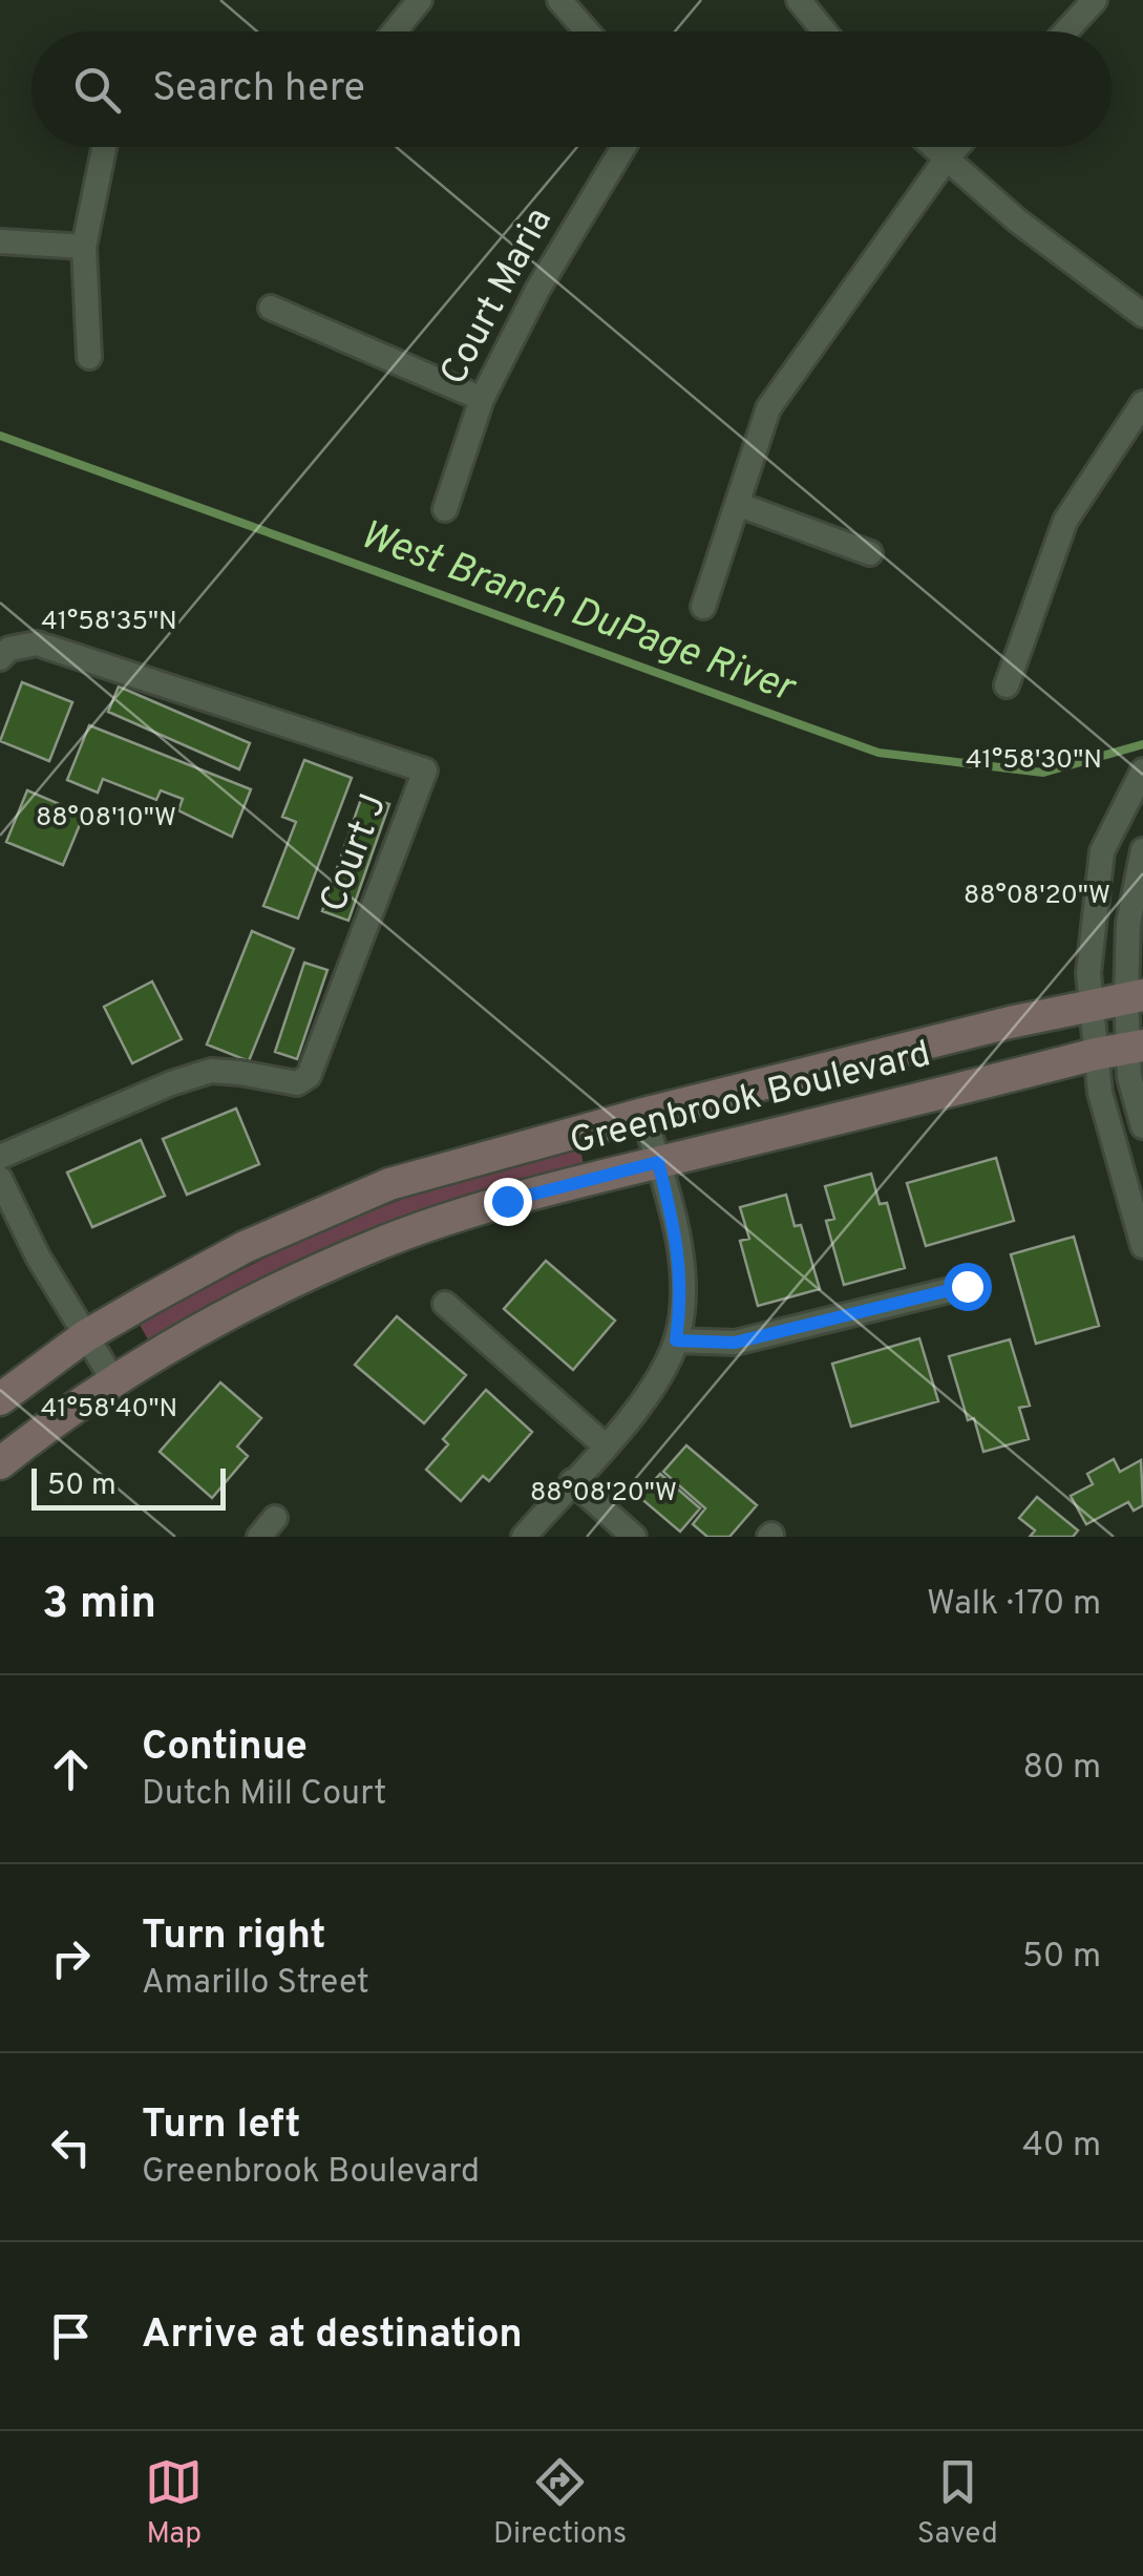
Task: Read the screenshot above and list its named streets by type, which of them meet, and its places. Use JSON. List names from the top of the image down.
{
  "streets": {
    "main road": ["Greenbrook Boulevard"],
    "street": ["Court Maria", "Court J"]
  },
  "water": ["West Branch DuPage River"],
  "scale_bar": "50 m",
  "page": {
    "search": "Search here",
    "scale": "50 m",
    "heading": ["3 min", "Walk · 170 m"],
    "list": [
      ["Continue", "Dutch Mill Court", "80 m"],
      ["Turn right", "Amarillo Street", "50 m"],
      ["Turn left", "Greenbrook Boulevard", "40 m"],
      "Arrive at destination"
    ],
    "nav": ["Map", "Directions", "Saved"]
  },
  "coordinates": [
    "41°58'35\"N",
    "41°58'30\"N",
    "88°08'10\"W",
    "88°08'20\"W",
    "41°58'40\"N"
  ]
}
